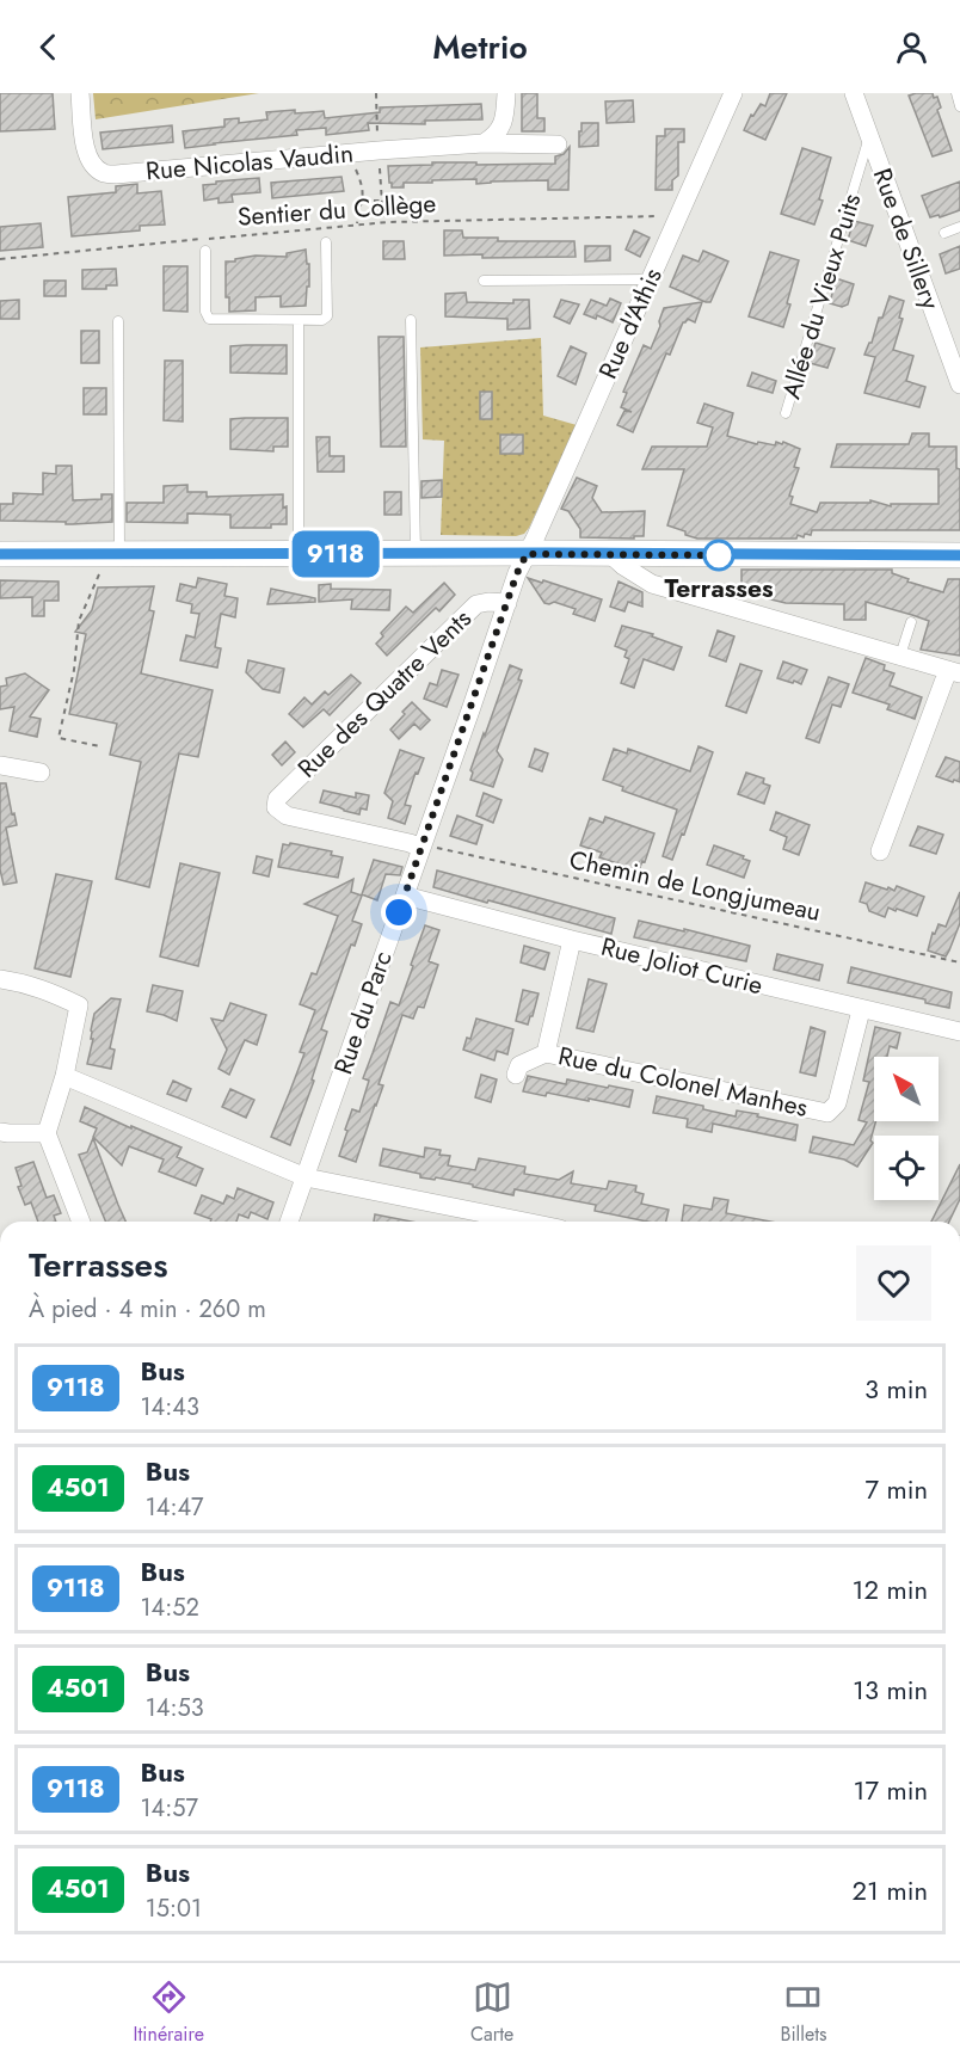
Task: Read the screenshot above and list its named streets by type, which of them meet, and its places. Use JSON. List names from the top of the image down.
{
  "streets": {
    "street": [
      "Rue Nicolas Vaudin",
      "Rue de Sillery",
      "Rue d'Athis",
      "Rue des Quatre Vents",
      "Rue Joliot Curie",
      "Rue du Parc",
      "Rue du Colonel Manhes"
    ],
    "lane": ["Allée du Vieux Puits"],
    "path": ["Sentier du Collège", "Chemin de Longjumeau"]
  },
  "crossings": [
    ["Sentier du Collège", "Rue d'Athis"],
    ["Rue de Sillery", "Allée du Vieux Puits"],
    ["Rue d'Athis", "Rue du Parc"],
    ["Rue des Quatre Vents", "Chemin de Longjumeau"],
    ["Rue des Quatre Vents", "Rue du Parc"],
    ["Chemin de Longjumeau", "Rue du Parc"],
    ["Rue Joliot Curie", "Rue du Parc"],
    ["Rue Joliot Curie", "Rue du Colonel Manhes"]
  ],
  "places": ["Terrasses"],
  "lines": ["bus line 9118"],
  "north": "top left",
  "page": {
    "header": "Metrio",
    "on_map": "9118",
    "heading": ["Terrasses", "À pied · 4 min · 260 m"],
    "list": [
      {
        "mark": "9118",
        "name": "Bus",
        "note": "14:43",
        "value": "3 min"
      },
      {
        "mark": "4501",
        "name": "Bus",
        "note": "14:47",
        "value": "7 min"
      },
      {
        "mark": "9118",
        "name": "Bus",
        "note": "14:52",
        "value": "12 min"
      },
      {
        "mark": "4501",
        "name": "Bus",
        "note": "14:53",
        "value": "13 min"
      },
      {
        "mark": "9118",
        "name": "Bus",
        "note": "14:57",
        "value": "17 min"
      },
      {
        "mark": "4501",
        "name": "Bus",
        "note": "15:01",
        "value": "21 min"
      }
    ],
    "tabs": ["Itinéraire", "Carte", "Billets"]
  }
}
